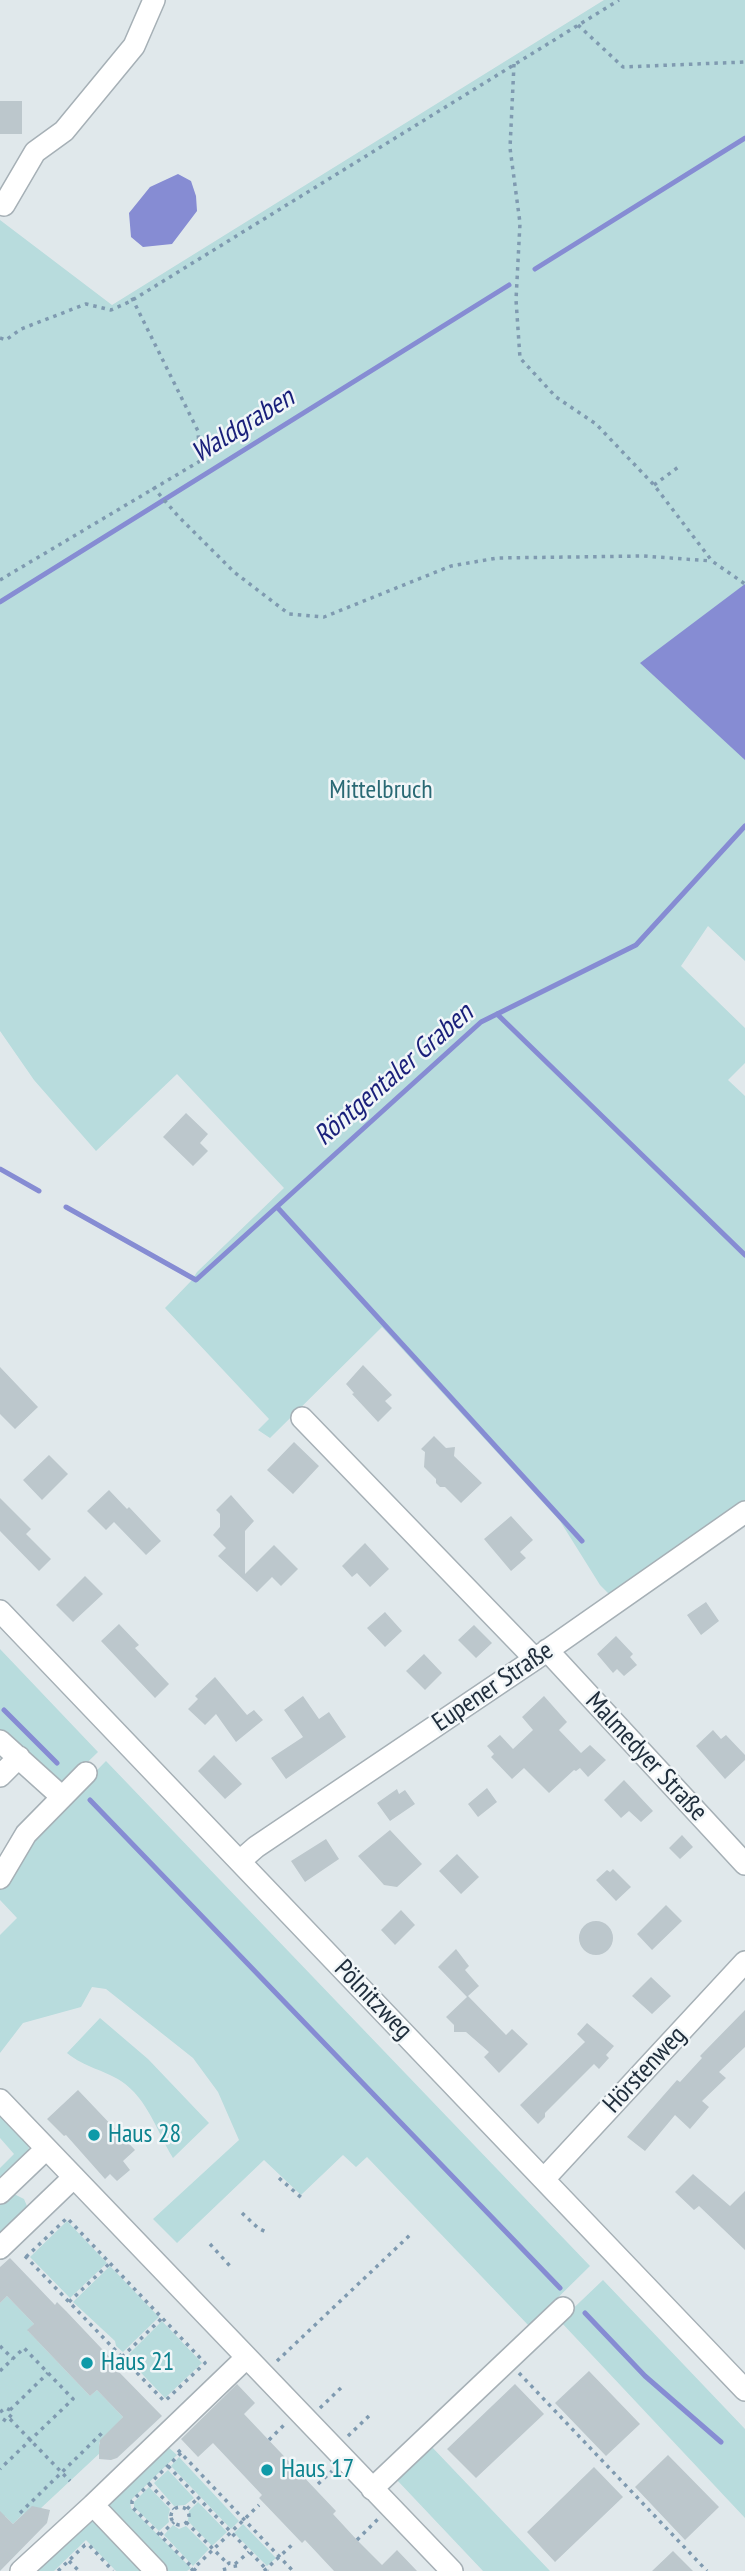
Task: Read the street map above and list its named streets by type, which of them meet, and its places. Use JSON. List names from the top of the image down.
{
  "streets": {
    "street": [
      "Eupener Straße",
      "Malmedyer Straße",
      "Pölnitzweg",
      "Hörstenweg"
    ]
  },
  "crossings": [
    ["Eupener Straße", "Malmedyer Straße"],
    ["Eupener Straße", "Pölnitzweg"],
    ["Pölnitzweg", "Hörstenweg"]
  ],
  "water": ["Waldgraben", "Röntgentaler Graben"],
  "parks": ["Mittelbruch"],
  "places": ["Haus 28", "Haus 21", "Haus 17"]
}
